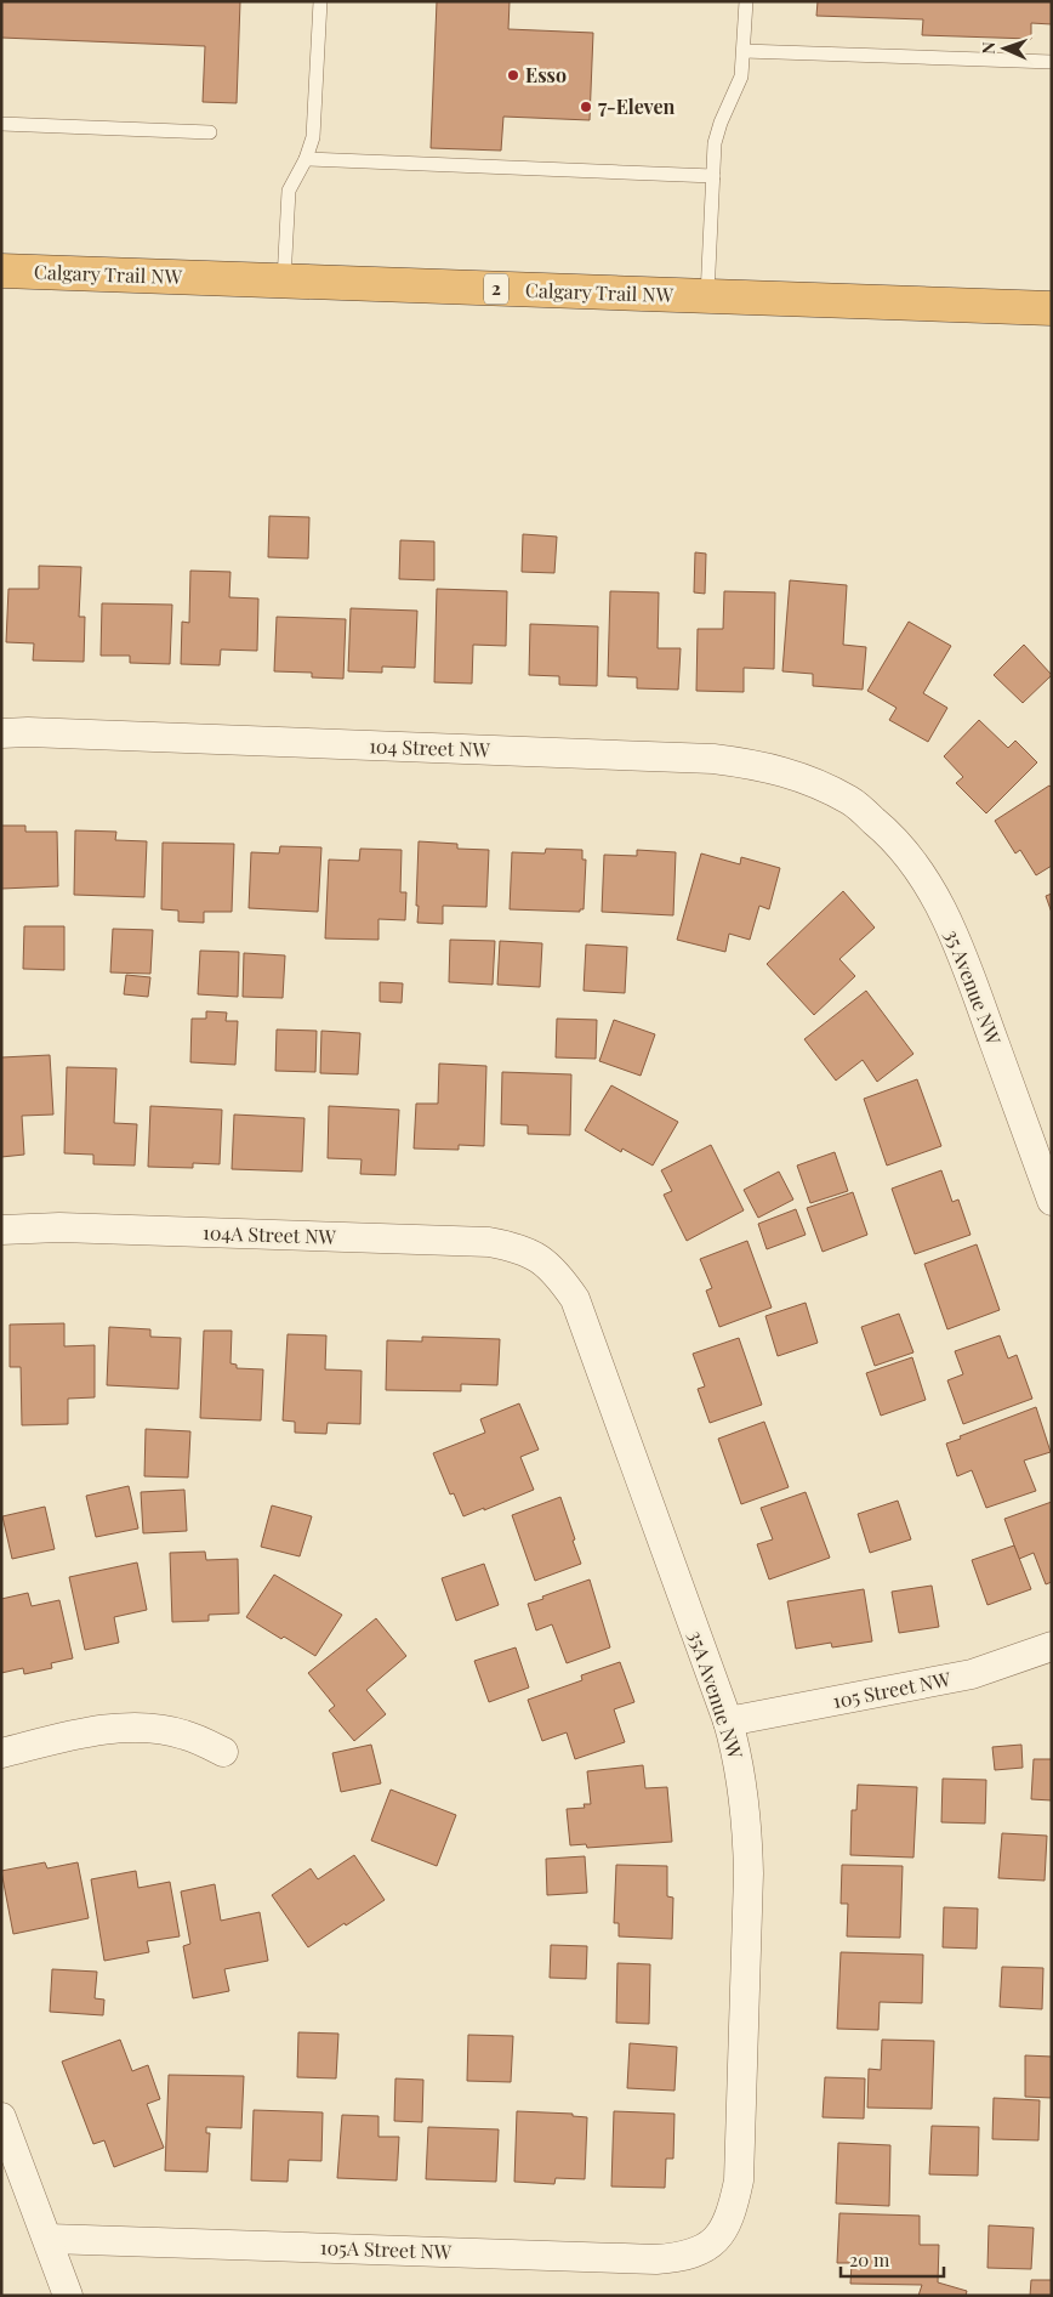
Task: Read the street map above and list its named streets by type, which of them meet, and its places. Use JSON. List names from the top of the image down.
{
  "streets": {
    "highway": ["Calgary Trail NW", "2"],
    "street": [
      "104 Street NW",
      "35 Avenue NW",
      "104A Street NW",
      "105 Street NW",
      "35A Avenue NW",
      "105A Street NW"
    ]
  },
  "crossings": [
    ["104 Street NW", "35 Avenue NW"],
    ["104A Street NW", "35A Avenue NW"],
    ["105 Street NW", "35A Avenue NW"],
    ["35A Avenue NW", "105A Street NW"]
  ],
  "places": ["Esso", "7-Eleven"],
  "scale_bar": "20 m",
  "north": "left"
}
